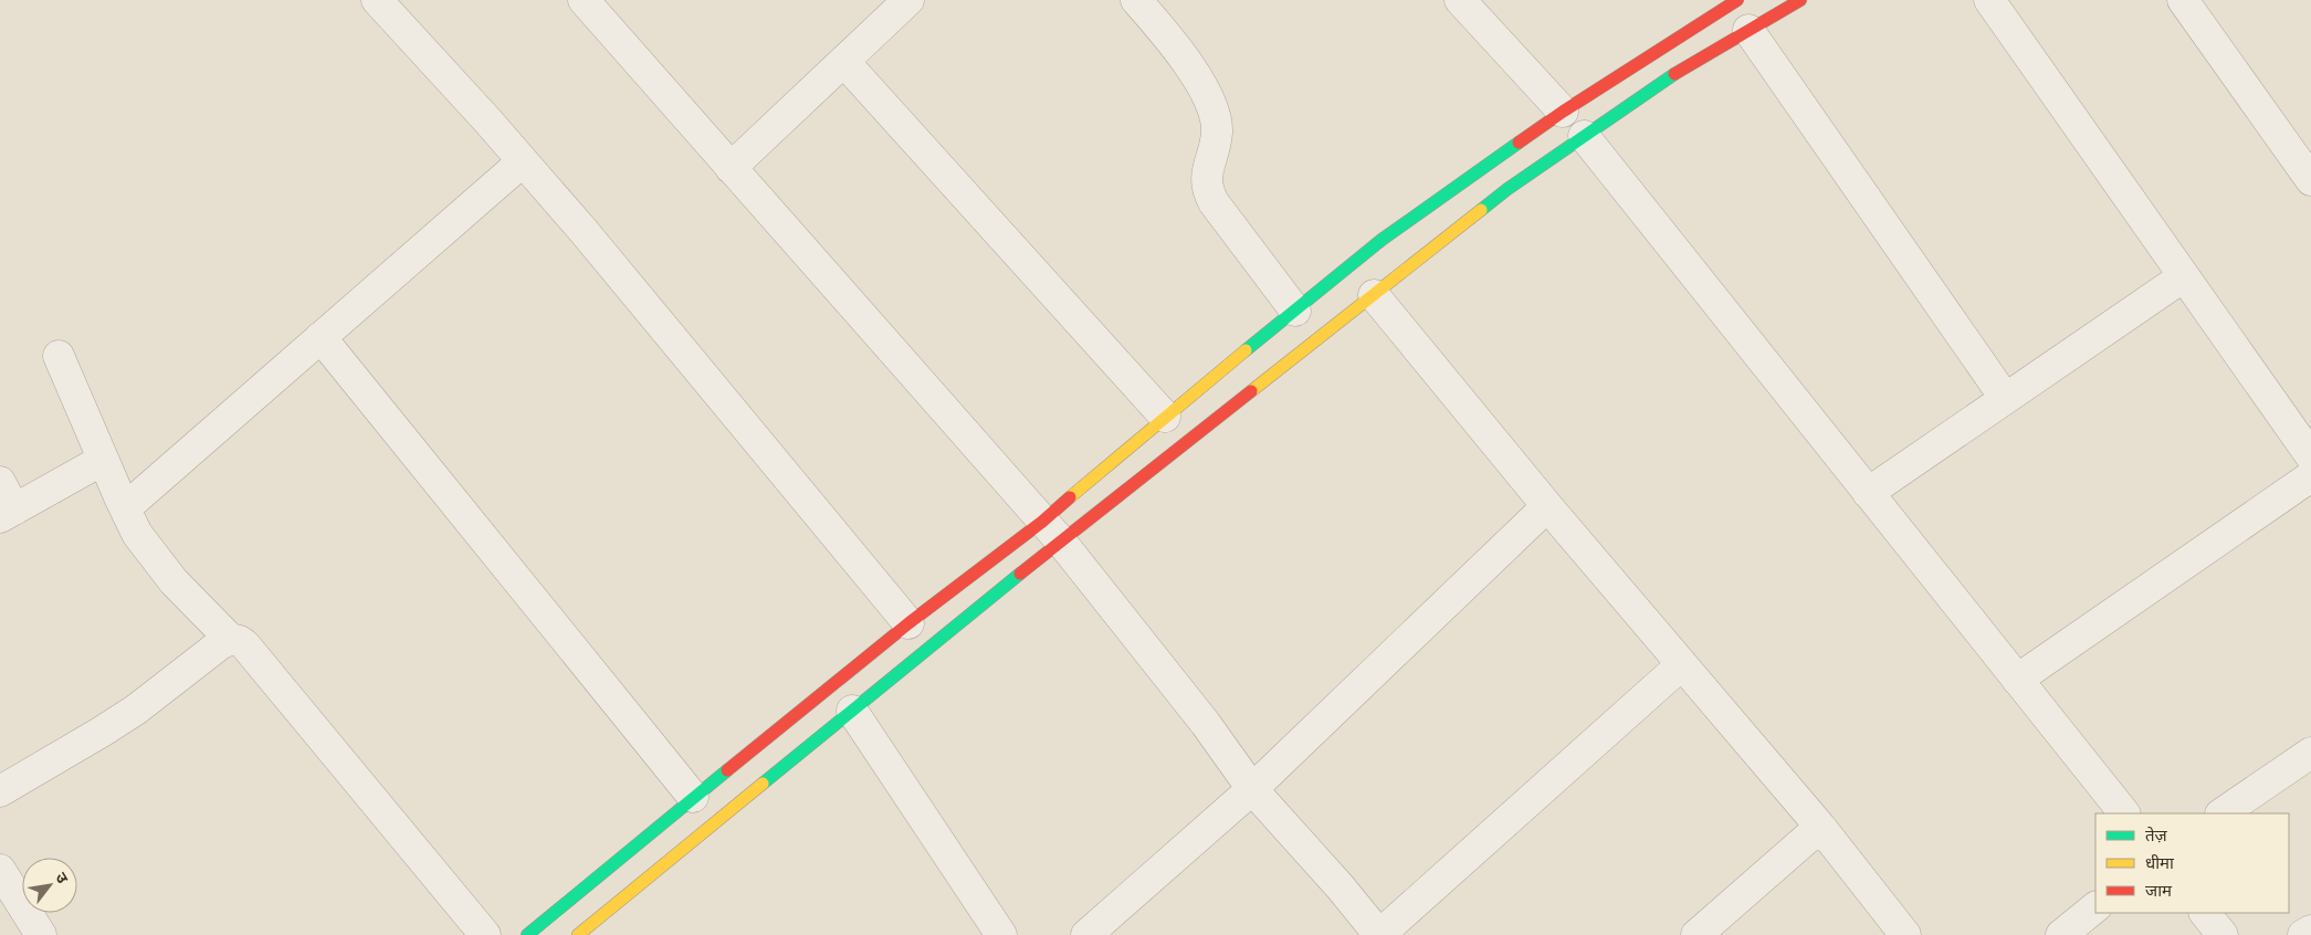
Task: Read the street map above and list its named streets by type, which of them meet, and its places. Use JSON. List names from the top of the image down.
{
  "legend": ["तेज़", "धीमा", "जाम"],
  "north": "top right"
}
